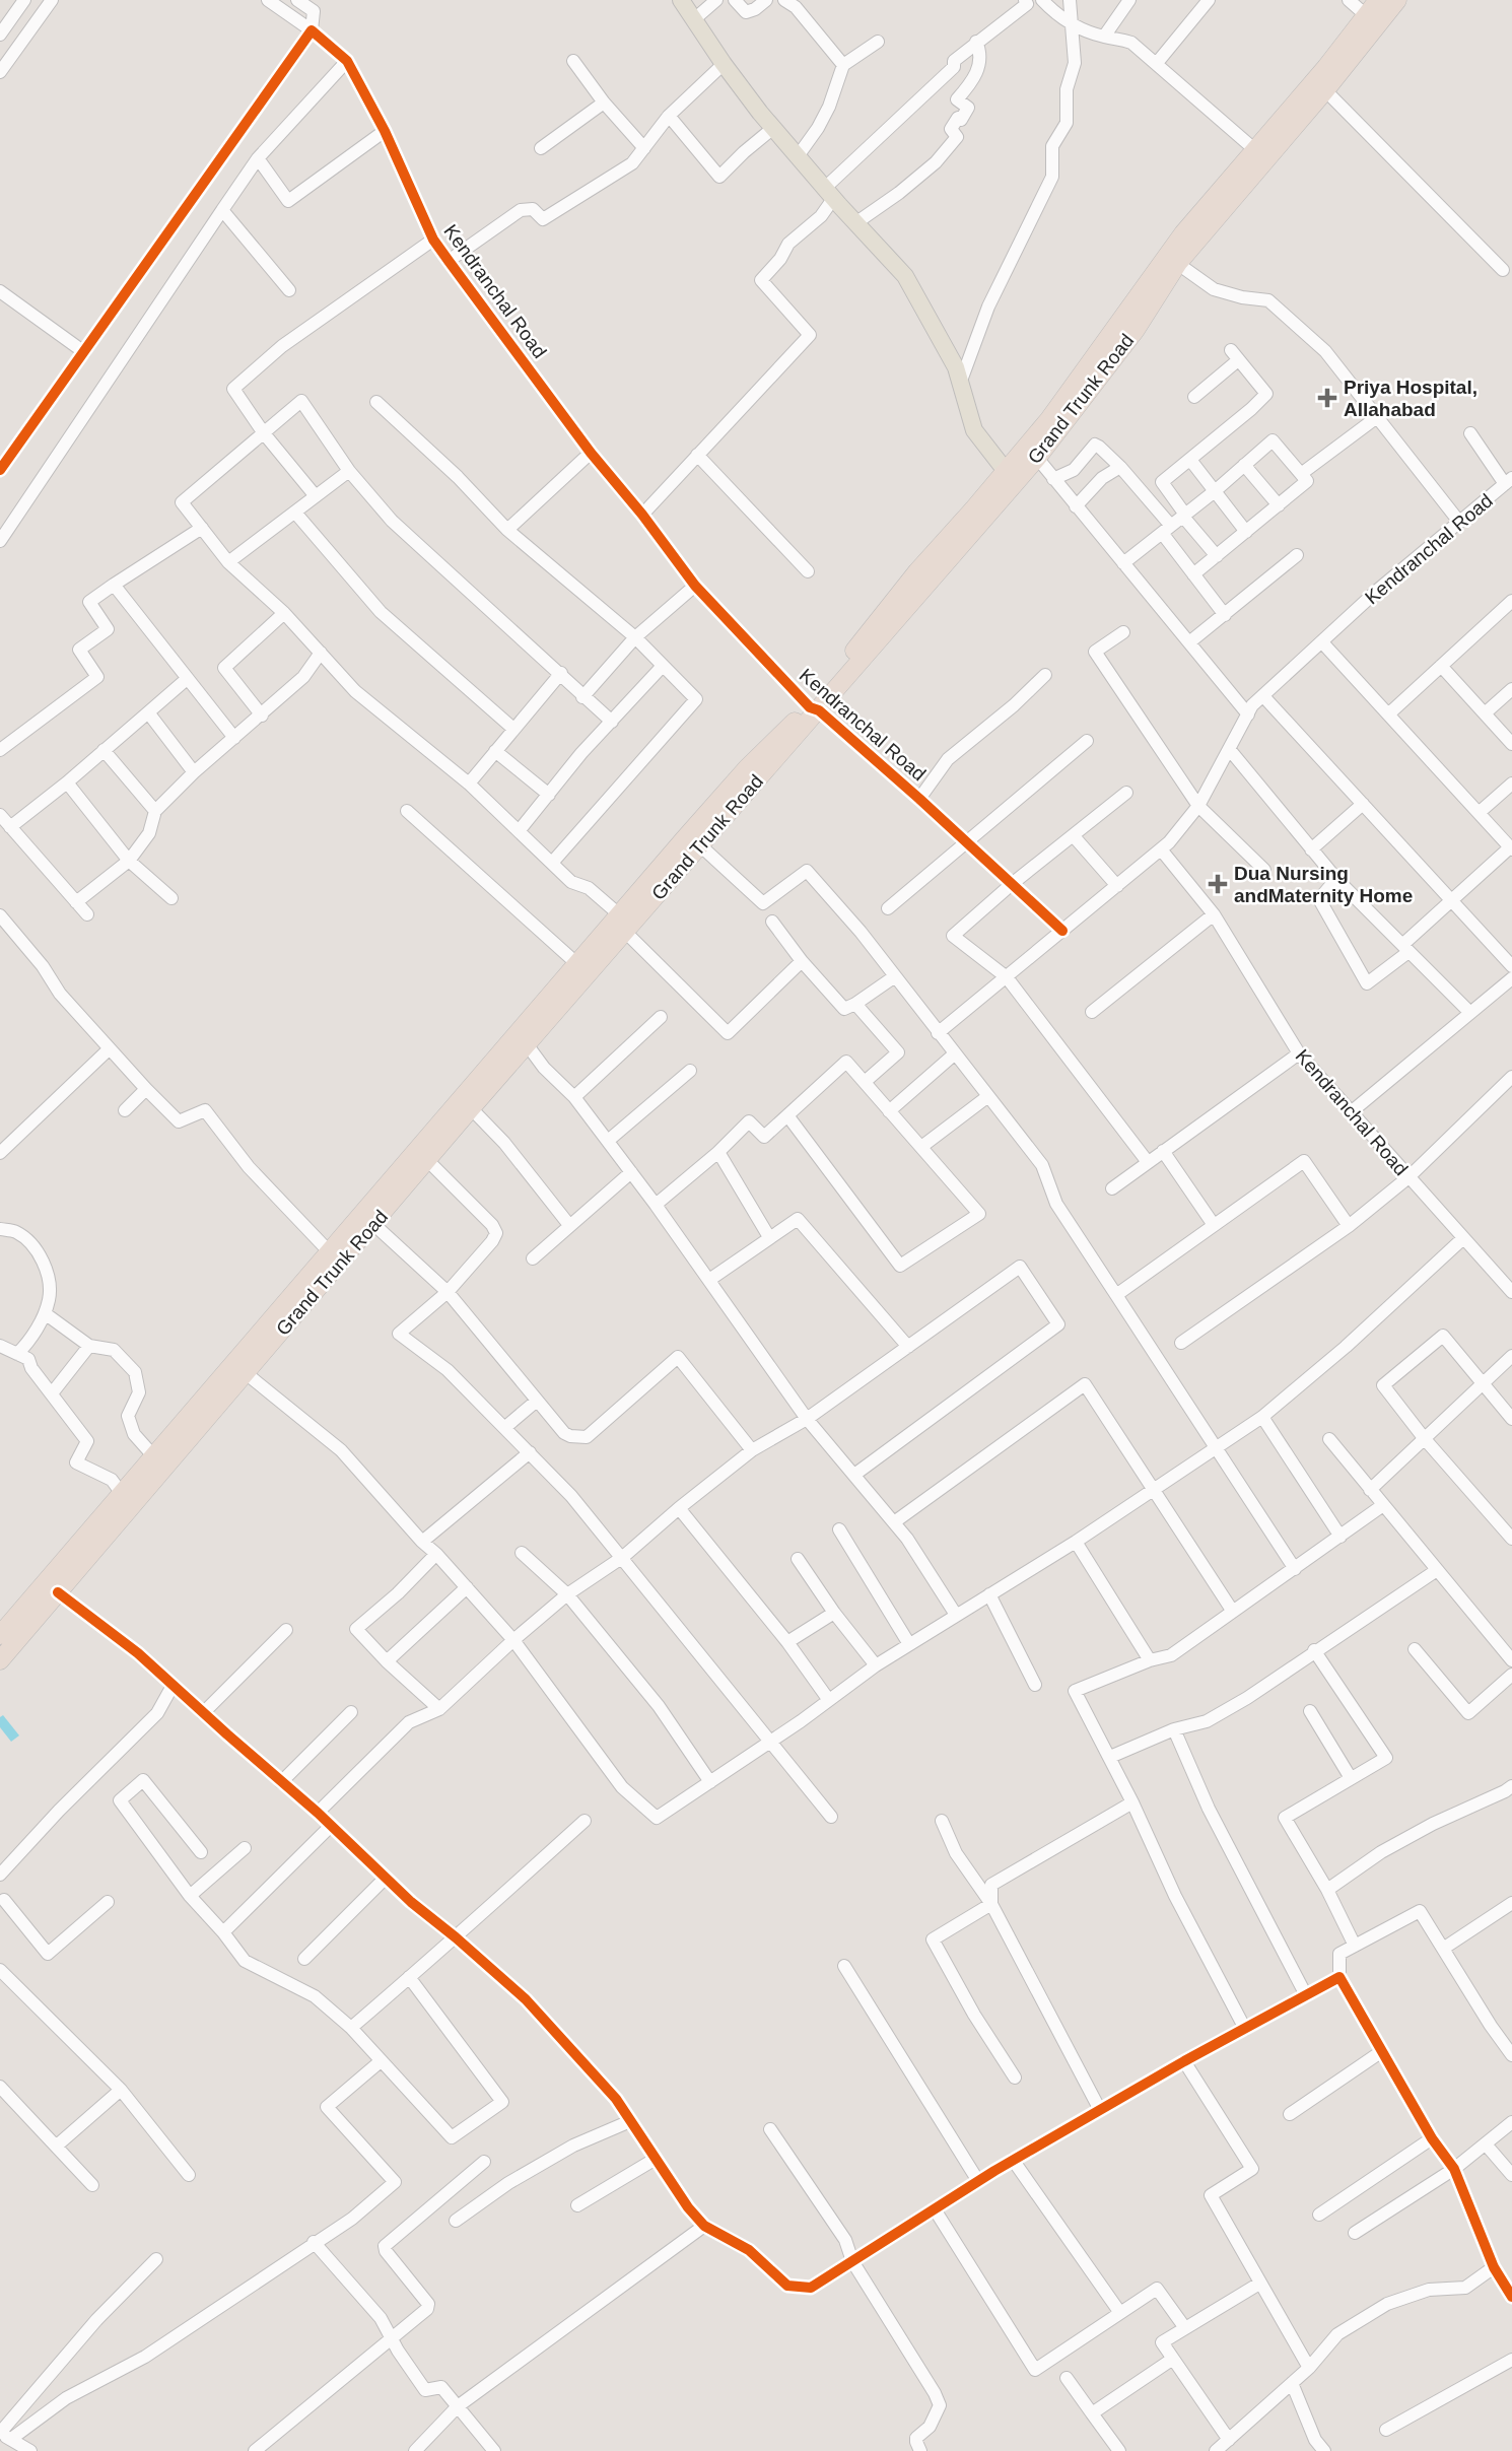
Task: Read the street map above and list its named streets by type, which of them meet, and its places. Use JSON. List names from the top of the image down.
{
  "streets": {
    "highway": ["Grand Trunk Road"],
    "street": ["Kendranchal Road"]
  },
  "crossings": [
    ["Kendranchal Road", "Grand Trunk Road"]
  ],
  "places": {
    "health": ["Priya Hospital, Allahabad", "Dua Nursing andMaternity Home"]
  }
}
